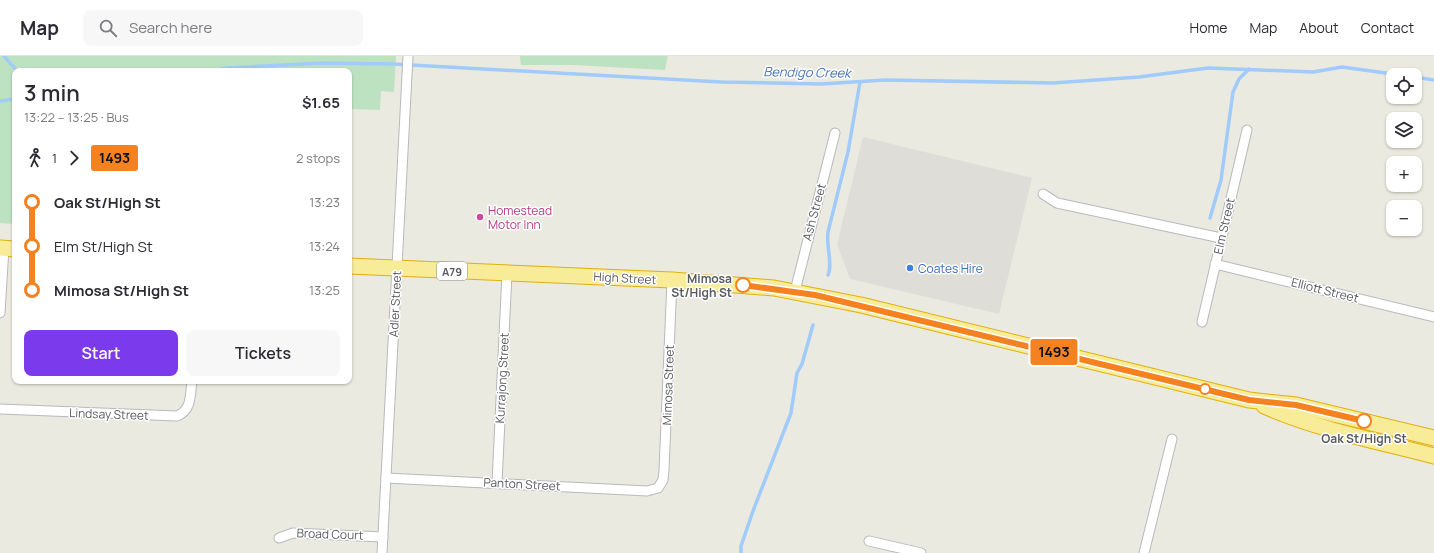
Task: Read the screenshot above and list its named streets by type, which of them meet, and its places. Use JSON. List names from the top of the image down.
{
  "streets": {
    "highway": ["A79", "High Street"],
    "street": [
      "Ash Street",
      "Elm Street",
      "Elliott Street",
      "Adler Street",
      "Kurrajong Street",
      "Mimosa Street",
      "Lindsay Street",
      "Panton Street",
      "Broad Court"
    ]
  },
  "crossings": [
    ["Ash Street", "High Street"],
    ["Elm Street", "Elliott Street"],
    ["High Street", "Adler Street"],
    ["High Street", "Kurrajong Street"],
    ["High Street", "Mimosa Street"],
    ["Adler Street", "Panton Street"],
    ["Adler Street", "Broad Court"],
    ["Kurrajong Street", "Panton Street"],
    ["Mimosa Street", "Panton Street"]
  ],
  "water": ["Bendigo Creek"],
  "places": [
    "Homestead Motor Inn",
    "Coates Hire",
    "Mimosa St/High St",
    "Oak St/High St"
  ],
  "lines": ["bus line 1493"],
  "page": {
    "header": "Map",
    "search": "Search here",
    "nav": [
      "Home",
      "Map",
      "About",
      "Contact"
    ],
    "on_map": "1493",
    "map_buttons": ["+", "−"],
    "heading": ["3 min", "13:22 – 13:25 · Bus", "$1.65"],
    "legs": ["1", "1493", "2 stops"],
    "list": [
      {
        "name": "Oak St/High St",
        "value": "13:23"
      },
      {
        "name": "Elm St/High St",
        "value": "13:24"
      },
      {
        "name": "Mimosa St/High St",
        "value": "13:25"
      }
    ],
    "buttons": ["Start", "Tickets"]
  }
}
